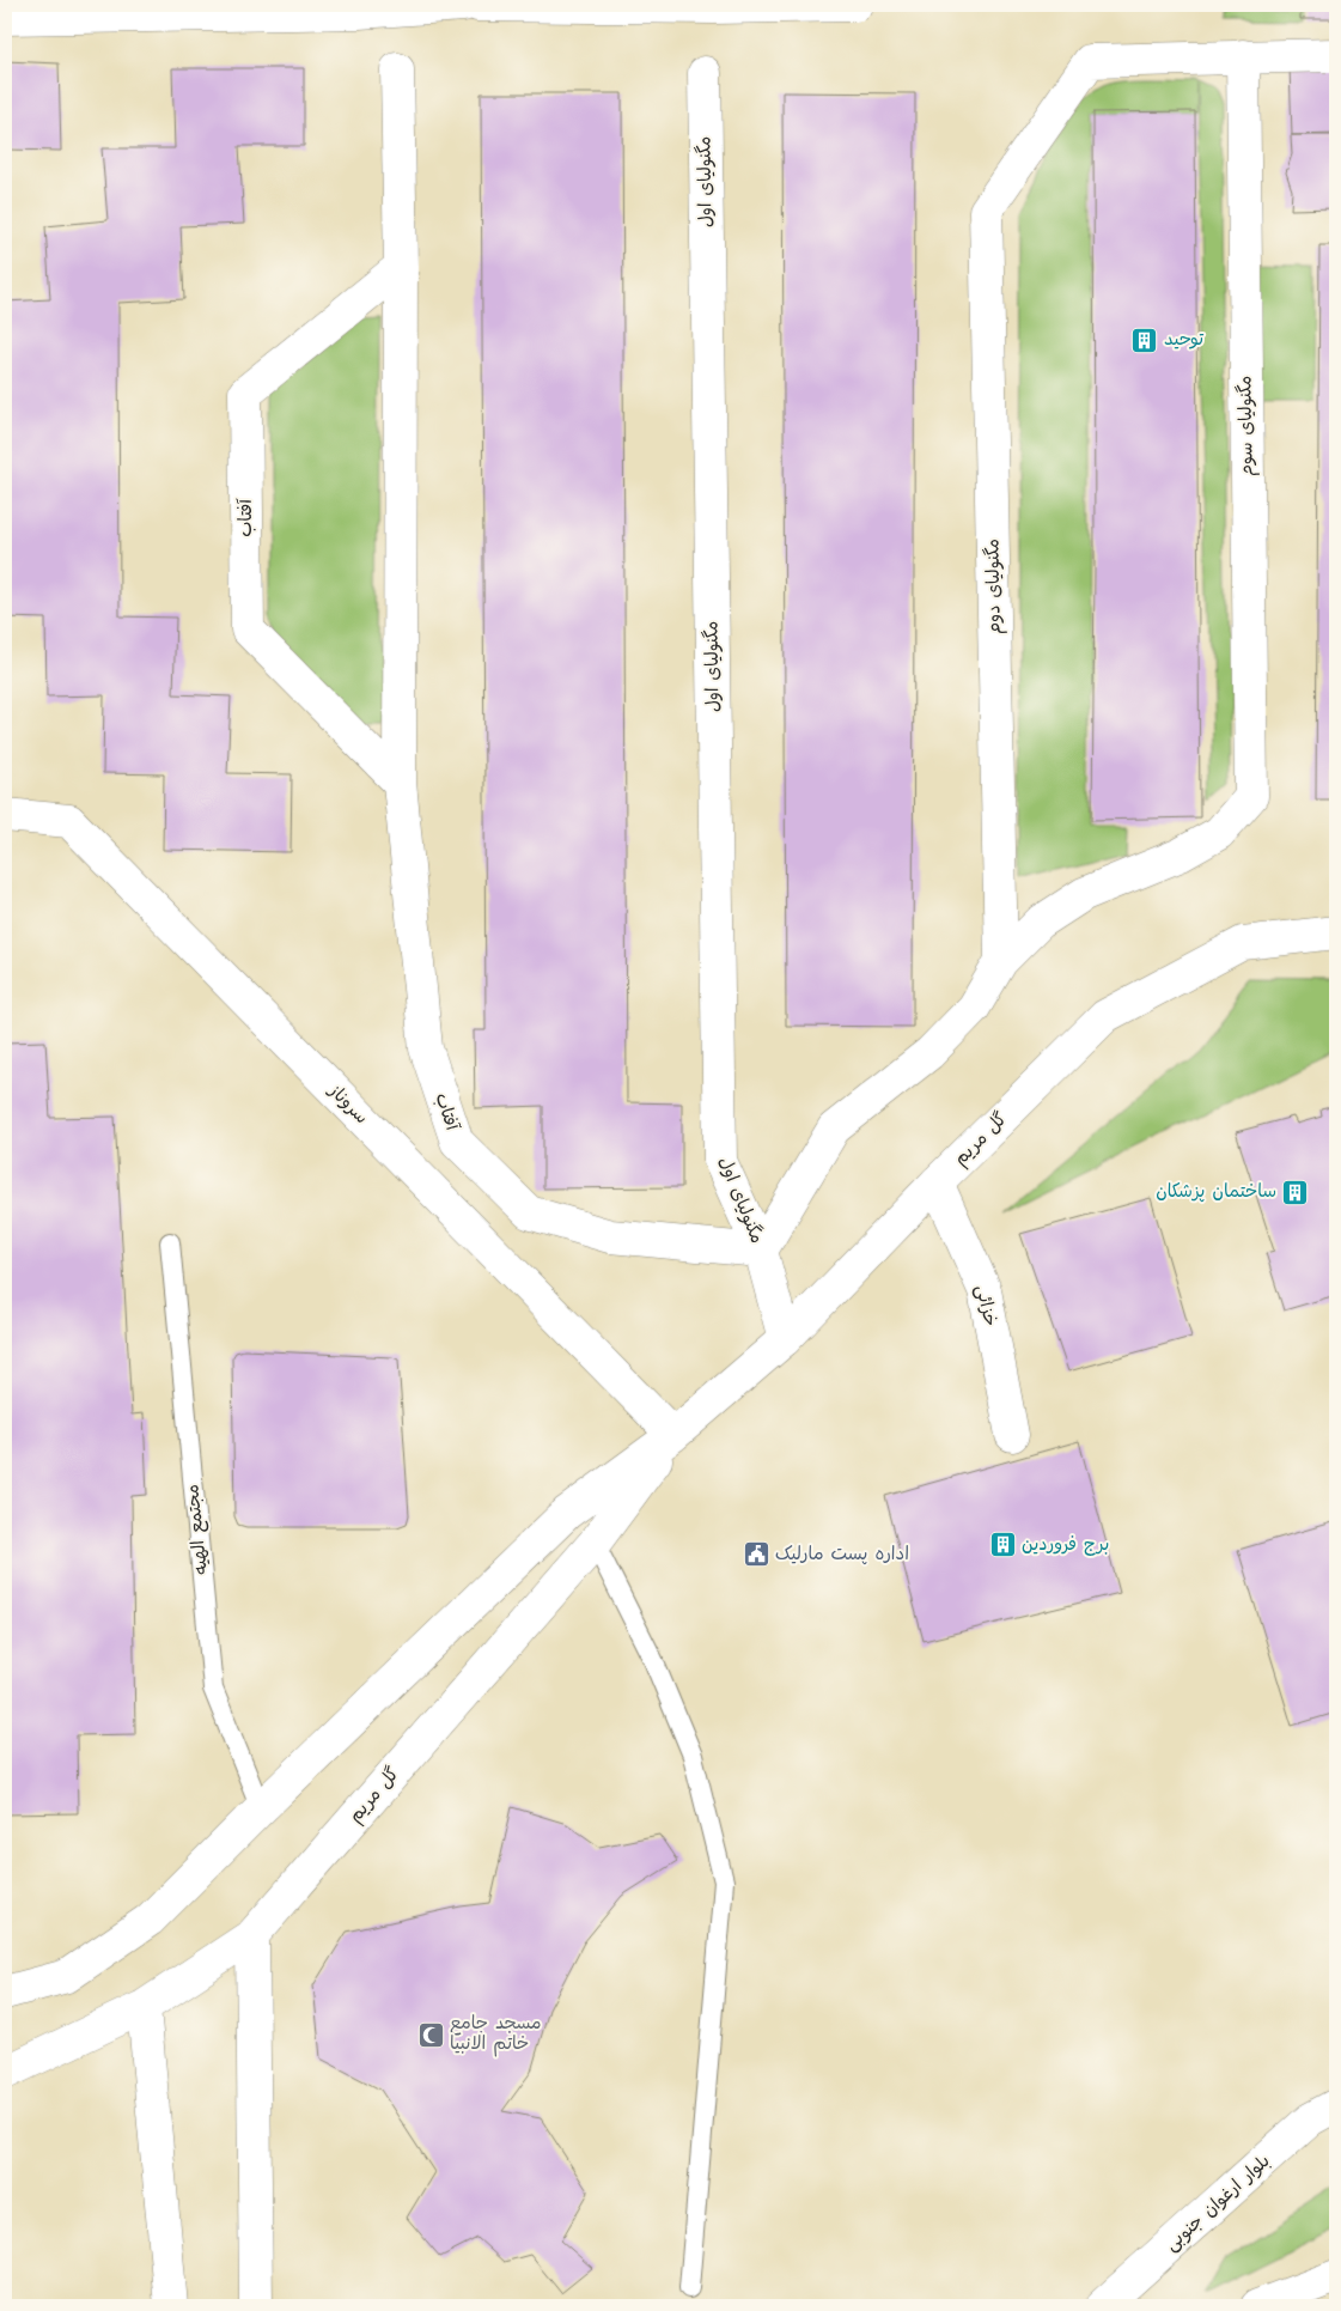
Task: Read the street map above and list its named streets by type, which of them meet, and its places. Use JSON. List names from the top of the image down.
{
  "streets": {
    "street": [
      "مگنولیای اول",
      "مگنولیای سوم",
      "آفتاب",
      "مگنولیای دوم",
      "سروناز",
      "گل مریم",
      "خزائی",
      "بلوار ارغوان جنوبی"
    ],
    "lane": ["مجتمع الهیه"]
  },
  "crossings": [
    ["مگنولیای اول", "آفتاب"],
    ["مگنولیای اول", "گل مریم"],
    ["مگنولیای سوم", "مگنولیای دوم"],
    ["سروناز", "گل مریم"],
    ["گل مریم", "خزائی"],
    ["گل مریم", "مجتمع الهیه"]
  ],
  "places": {
    "building": ["توحید", "ساختمان پزشکان", "برج فروردین"],
    "public building": ["اداره پست مارلیک"],
    "mosque": ["مسجد جامع خاتم الانبیا"]
  }
}
